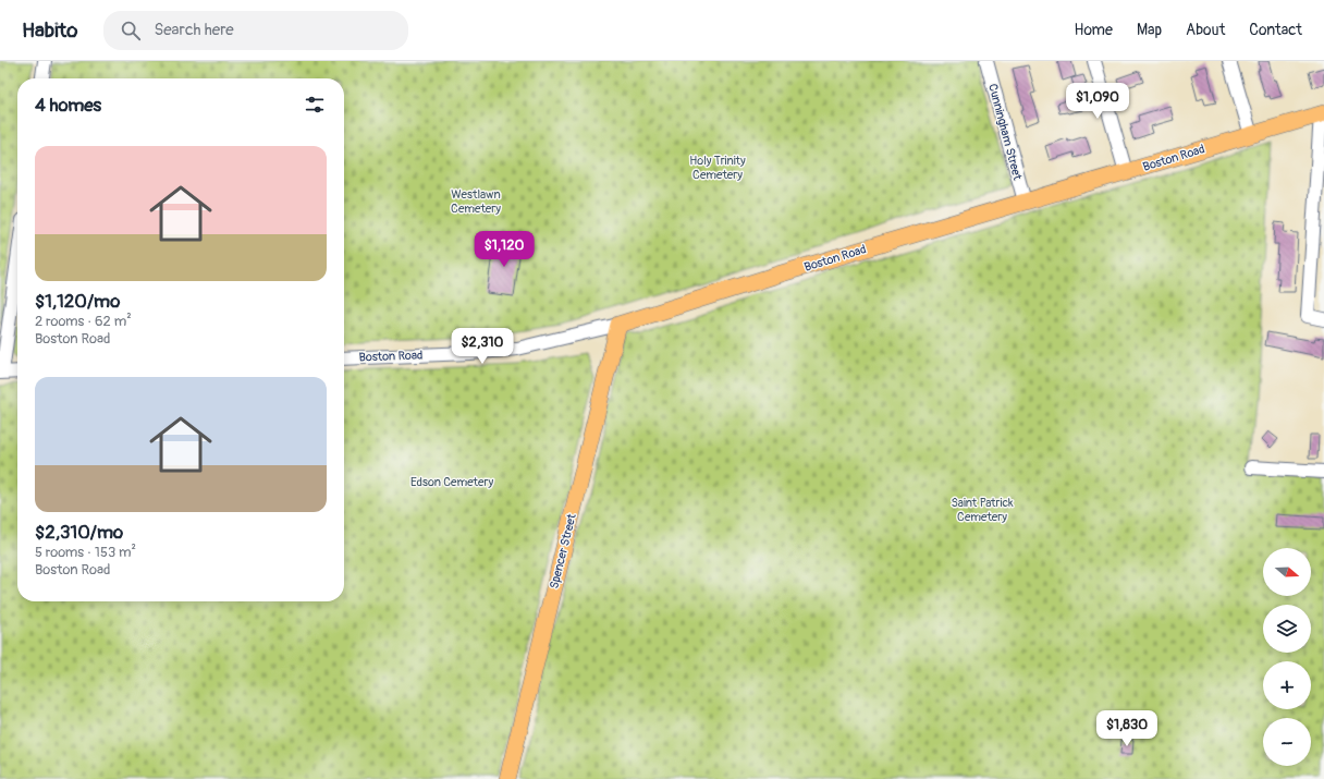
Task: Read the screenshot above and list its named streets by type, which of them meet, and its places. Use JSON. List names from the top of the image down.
{
  "streets": {
    "main road": ["Boston Road", "Spencer Street"],
    "street": ["Cunningham Street"]
  },
  "crossings": [
    ["Cunningham Street", "Boston Road"],
    ["Boston Road", "Spencer Street"]
  ],
  "parks": [
    "Holy Trinity Cemetery",
    "Westlawn Cemetery",
    "Edson Cemetery",
    "Saint Patrick Cemetery"
  ],
  "north": "right",
  "page": {
    "header": "Habito",
    "search": "Search here",
    "nav": [
      "Home",
      "Map",
      "About",
      "Contact"
    ],
    "heading": "4 homes",
    "price": [
      "$1,090",
      "$1,120",
      "$2,310",
      "$1,830"
    ],
    "list": [
      {
        "name": "$1,120/mo",
        "note": "2 rooms · 62 m² · Boston Road"
      },
      {
        "name": "$2,310/mo",
        "note": "5 rooms · 153 m² · Boston Road"
      }
    ],
    "map_buttons": ["+", "−"]
  }
}
